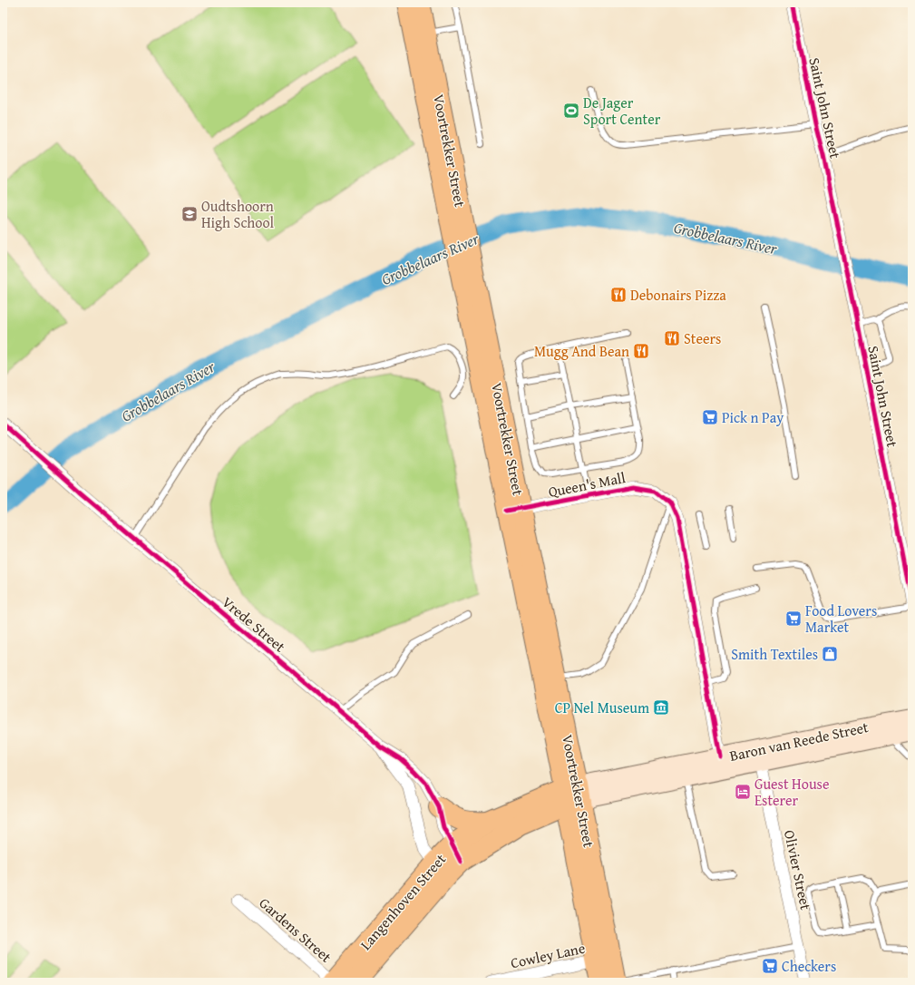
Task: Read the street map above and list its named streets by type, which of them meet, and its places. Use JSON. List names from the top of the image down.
{
  "streets": {
    "highway": ["Voortrekker Street", "Langenhoven Street"],
    "main road": ["Baron van Reede Street"],
    "street": [
      "Saint John Street",
      "Queen's Mall",
      "Vrede Street",
      "Olivier Street",
      "Gardens Street",
      "Cowley Lane"
    ]
  },
  "crossings": [
    ["Voortrekker Street", "Queen's Mall"],
    ["Voortrekker Street", "Baron van Reede Street"],
    ["Voortrekker Street", "Langenhoven Street"],
    ["Voortrekker Street", "Cowley Lane"],
    ["Queen's Mall", "Baron van Reede Street"],
    ["Vrede Street", "Langenhoven Street"],
    ["Baron van Reede Street", "Olivier Street"],
    ["Baron van Reede Street", "Langenhoven Street"],
    ["Langenhoven Street", "Gardens Street"]
  ],
  "water": ["Grobbelaars River"],
  "places": {
    "sports": ["De Jager Sport Center"],
    "school or university": ["Oudtshoorn High School"],
    "restaurant": ["Debonairs Pizza", "Steers", "Mugg And Bean"],
    "supermarket": ["Pick n Pay", "Food Lovers Market", "Checkers"],
    "shop": ["Smith Textiles"],
    "museum": ["CP Nel Museum"],
    "hotel": ["Guest House Esterer"]
  }
}
